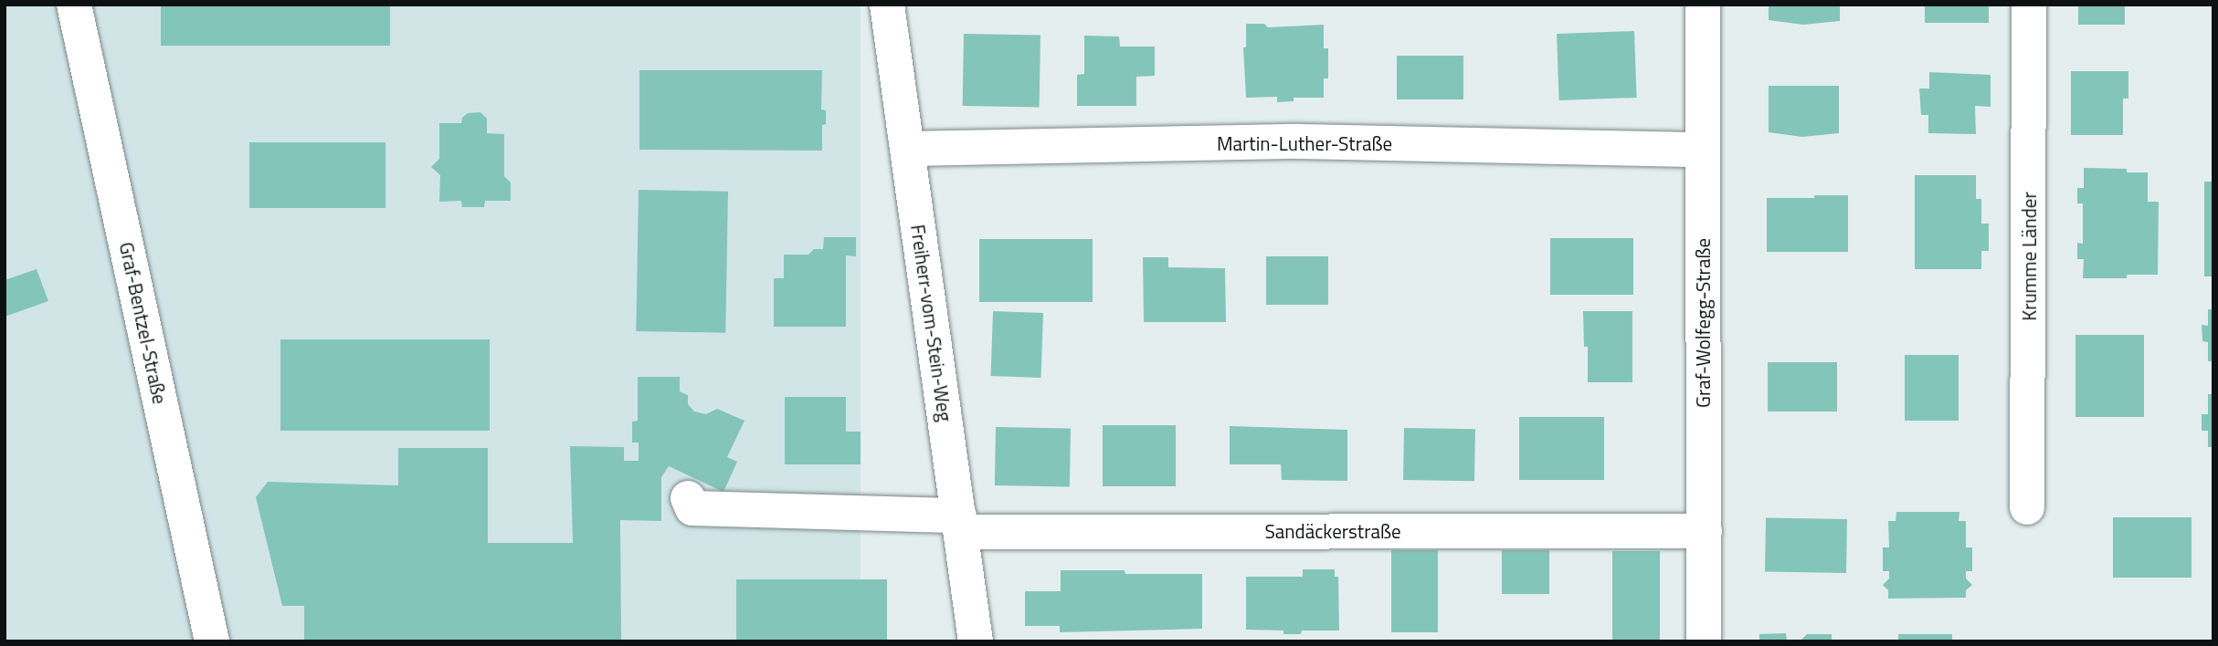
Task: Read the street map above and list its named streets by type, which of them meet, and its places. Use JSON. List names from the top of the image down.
{
  "streets": {
    "street": [
      "Martin-Luther-Straße",
      "Krumme Länder",
      "Graf-Bentzel-Straße",
      "Freiherr-vom-Stein-Weg",
      "Graf-Wolfegg-Straße",
      "Sandäckerstraße"
    ]
  },
  "crossings": [
    ["Martin-Luther-Straße", "Freiherr-vom-Stein-Weg"],
    ["Martin-Luther-Straße", "Graf-Wolfegg-Straße"],
    ["Freiherr-vom-Stein-Weg", "Sandäckerstraße"],
    ["Graf-Wolfegg-Straße", "Sandäckerstraße"]
  ]
}
